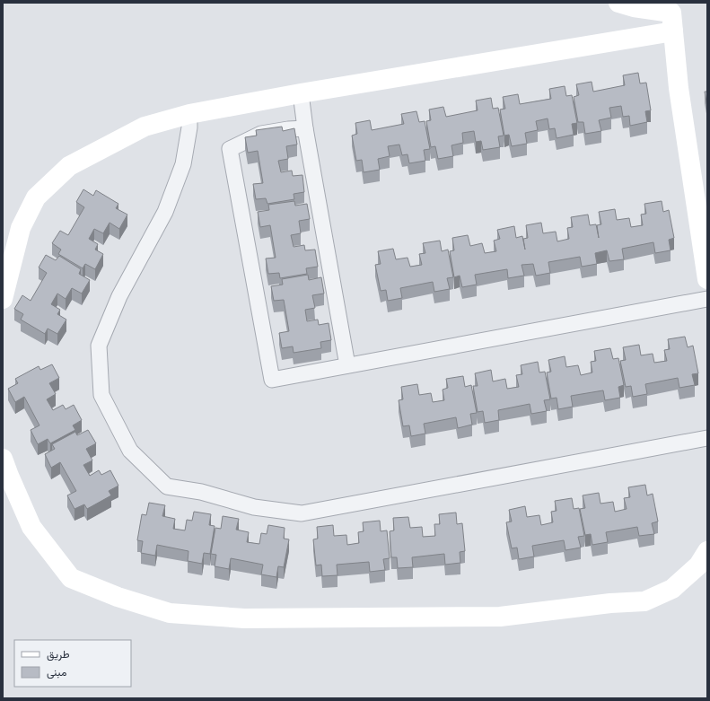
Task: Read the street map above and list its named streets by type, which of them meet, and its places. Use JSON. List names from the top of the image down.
{
  "legend": ["طريق", "مبنى"]
}
